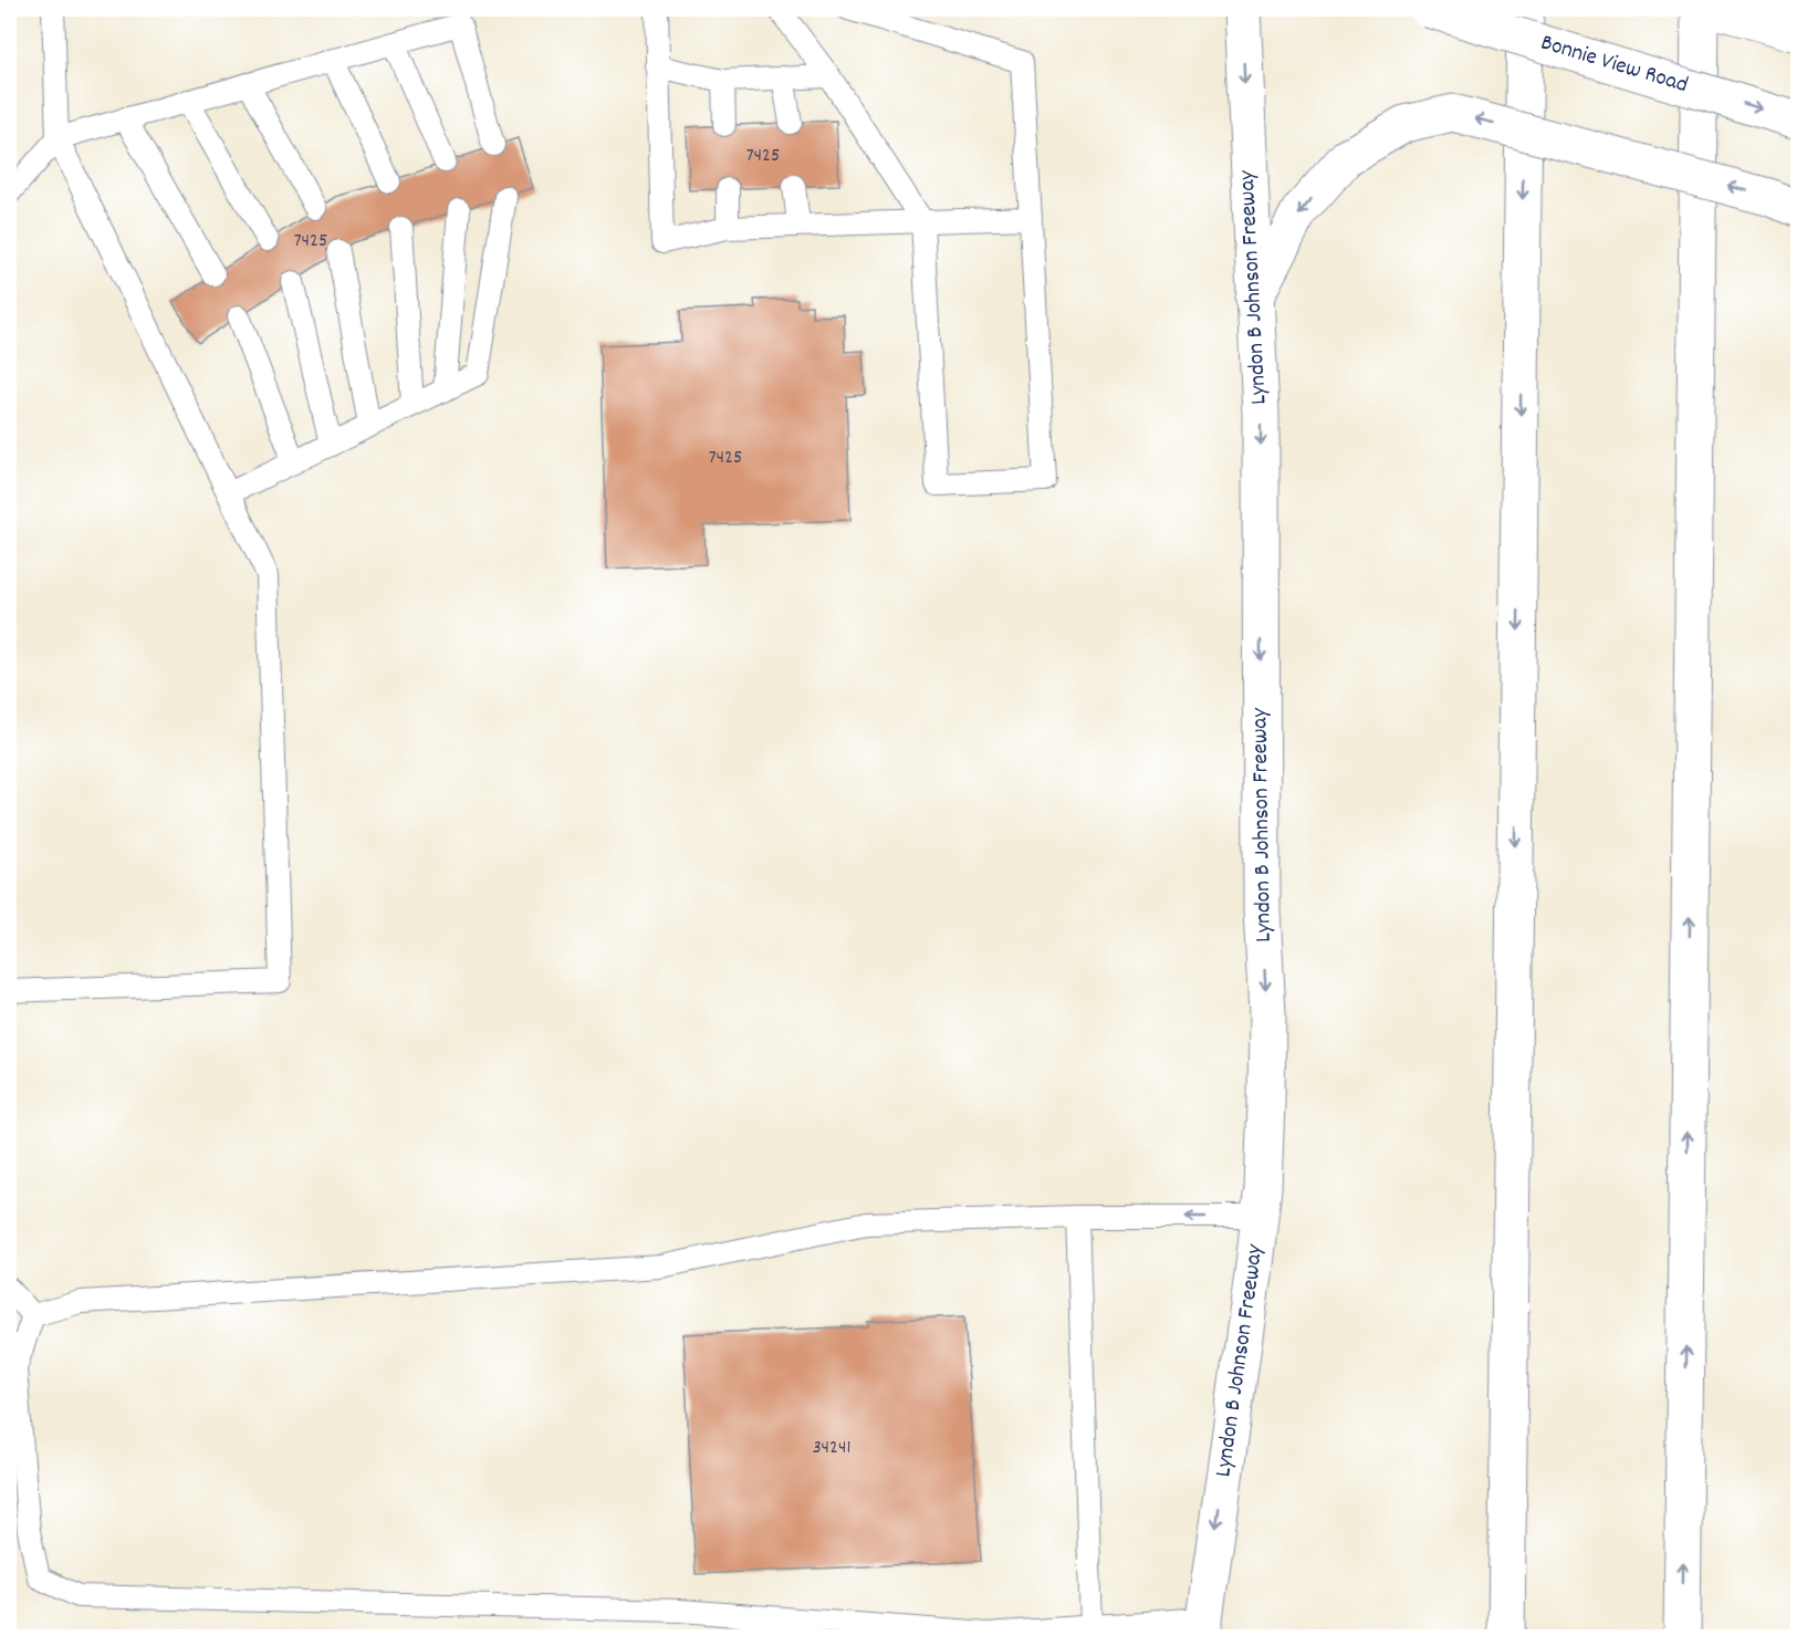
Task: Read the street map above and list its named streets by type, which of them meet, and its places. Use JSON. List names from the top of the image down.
{
  "streets": {
    "main road": ["Bonnie View Road", "Lyndon B Johnson Freeway"]
  },
  "one_way": ["Bonnie View Road"],
  "house_numbers": [
    "7425",
    "7425",
    "7425",
    "34241"
  ]
}
